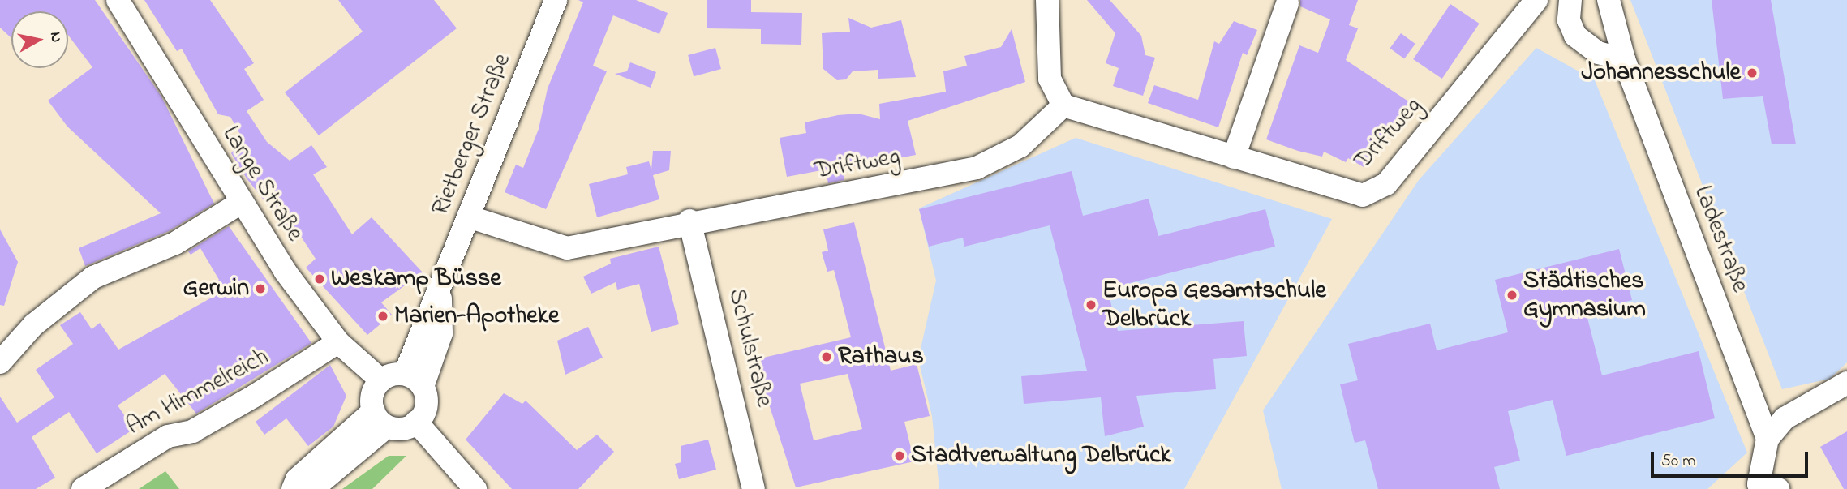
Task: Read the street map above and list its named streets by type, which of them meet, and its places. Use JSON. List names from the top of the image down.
{
  "streets": {
    "street": [
      "Driftweg",
      "Rietberger Straße",
      "Lange Straße",
      "Ladestraße",
      "Schulstraße",
      "Am Himmelreich"
    ]
  },
  "crossings": [
    ["Driftweg", "Rietberger Straße"],
    ["Driftweg", "Schulstraße"],
    ["Rietberger Straße", "Lange Straße"],
    ["Lange Straße", "Am Himmelreich"]
  ],
  "places": [
    "Johannesschule",
    "Weskamp Büsse",
    "Gerwin",
    "Städtisches Gymnasium",
    "Europa Gesamtschule Delbrück",
    "Marien-Apotheke",
    "Rathaus",
    "Stadtverwaltung Delbrück"
  ],
  "scale_bar": "50 m",
  "north": "right"
}
